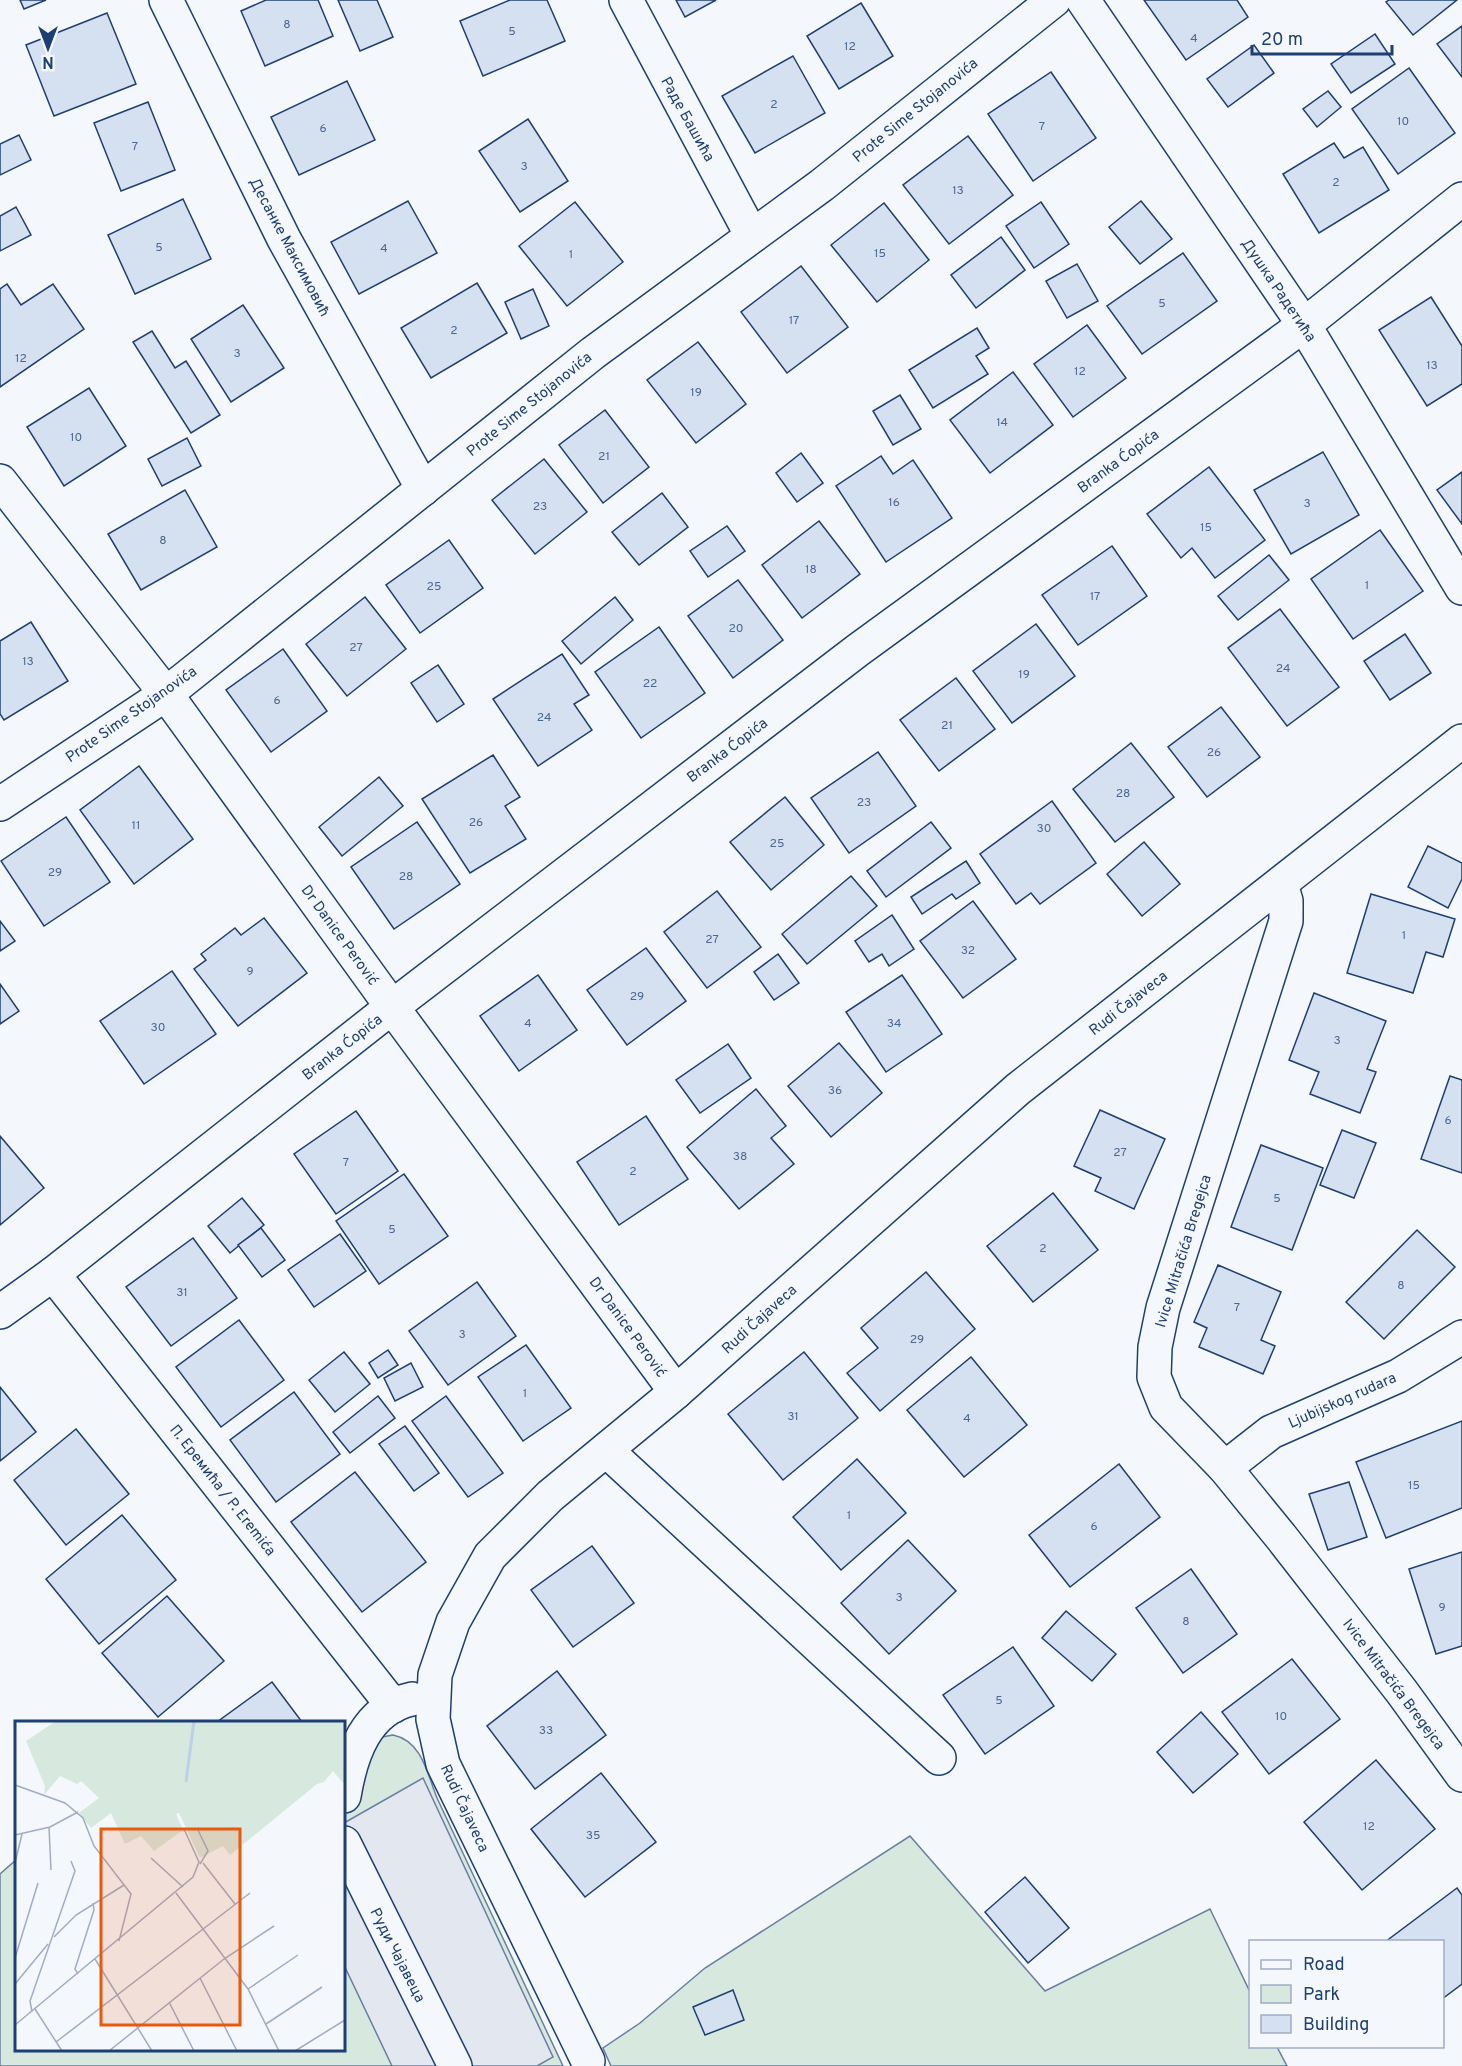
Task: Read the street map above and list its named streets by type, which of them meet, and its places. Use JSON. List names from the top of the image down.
{
  "streets": {
    "street": [
      "Prote Sime Stojanovića",
      "Раде Башића",
      "Десанке Максимовић",
      "Душка Радетића",
      "Branka Ćopića",
      "Dr Danice Perović",
      "Rudi Čajaveca",
      "Ivice Mitračića Bregejca",
      "Ljubijskog rudara",
      "П. Еремића / P. Eremića",
      "Руди Чајавеца"
    ]
  },
  "crossings": [
    ["Prote Sime Stojanovića", "Раде Башића"],
    ["Prote Sime Stojanovića", "Десанке Максимовић"],
    ["Prote Sime Stojanovića", "Dr Danice Perović"],
    ["Душка Радетића", "Branka Ćopića"],
    ["Branka Ćopića", "Dr Danice Perović"],
    ["Branka Ćopića", "П. Еремића / P. Eremića"],
    ["Dr Danice Perović", "Rudi Čajaveca"],
    ["Rudi Čajaveca", "Ivice Mitračića Bregejca"],
    ["Ivice Mitračića Bregejca", "Ljubijskog rudara"]
  ],
  "house_numbers": [
    "8",
    "5",
    "4",
    "12",
    "2",
    "10",
    "7",
    "6",
    "7",
    "3",
    "2",
    "13",
    "5",
    "4",
    "15",
    "1",
    "5",
    "17",
    "2",
    "3",
    "12",
    "13",
    "12",
    "19",
    "14",
    "10",
    "21",
    "16",
    "3",
    "23",
    "15",
    "8",
    "18",
    "1",
    "25",
    "17",
    "20",
    "27",
    "13",
    "24",
    "19",
    "22",
    "6",
    "24",
    "21",
    "26",
    "28",
    "23",
    "26",
    "11",
    "30",
    "25",
    "29",
    "28",
    "1",
    "27",
    "32",
    "9",
    "29",
    "4",
    "34",
    "30",
    "3",
    "36",
    "6",
    "27",
    "38",
    "7",
    "2",
    "5",
    "5",
    "2",
    "8",
    "31",
    "7",
    "3",
    "29",
    "1",
    "31",
    "4",
    "15",
    "1",
    "6",
    "3",
    "9",
    "8",
    "5",
    "10",
    "33",
    "12",
    "35"
  ],
  "legend": ["Road", "Park", "Building"],
  "scale_bar": "20 m",
  "north": "bottom"
}
